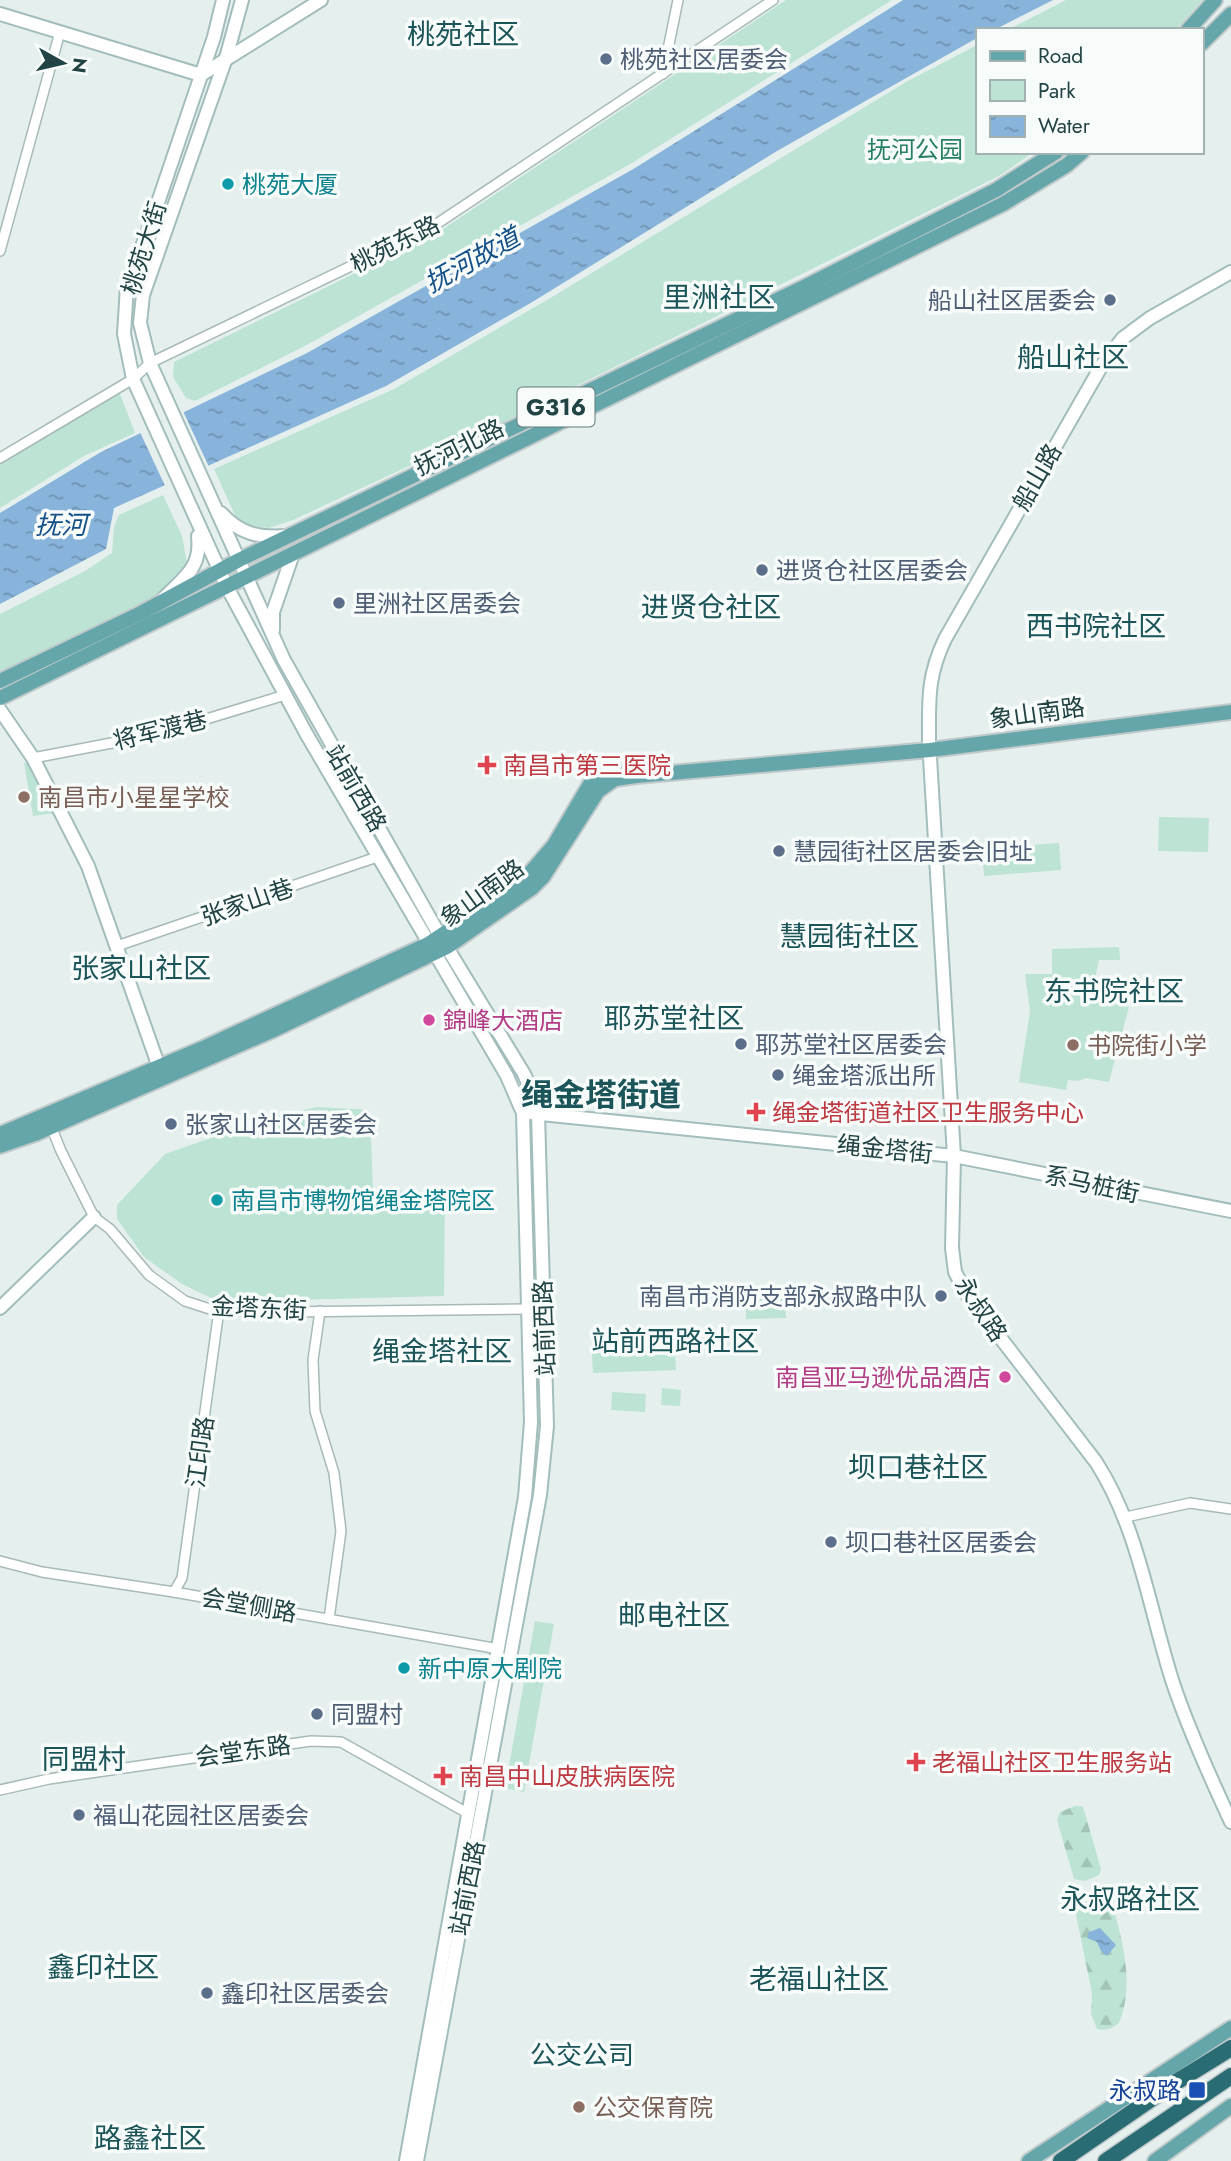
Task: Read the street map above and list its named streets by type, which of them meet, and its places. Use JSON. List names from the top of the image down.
{
  "streets": {
    "main road": [
      "桃苑大街",
      "G316",
      "抚河北路",
      "船山路",
      "象山南路",
      "站前西路",
      "绳金塔街",
      "系马桩街",
      "永叔路"
    ],
    "street": [
      "桃苑东路",
      "将军渡巷",
      "张家山巷",
      "金塔东街",
      "江印路",
      "会堂侧路",
      "会堂东路"
    ]
  },
  "crossings": [
    ["桃苑东路", "桃苑大街"],
    ["桃苑大街", "抚河北路"],
    ["桃苑大街", "站前西路"],
    ["抚河北路", "站前西路"],
    ["船山路", "象山南路"],
    ["船山路", "永叔路"],
    ["象山南路", "站前西路"],
    ["象山南路", "金塔东街"],
    ["象山南路", "永叔路"],
    ["将军渡巷", "站前西路"],
    ["站前西路", "张家山巷"],
    ["站前西路", "绳金塔街"],
    ["站前西路", "金塔东街"],
    ["站前西路", "会堂侧路"],
    ["站前西路", "会堂东路"],
    ["绳金塔街", "系马桩街"],
    ["绳金塔街", "永叔路"],
    ["系马桩街", "永叔路"],
    ["金塔东街", "江印路"],
    ["江印路", "会堂侧路"]
  ],
  "districts": [
    "桃苑社区",
    "里洲社区",
    "船山社区",
    "进贤仓社区",
    "西书院社区",
    "慧园街社区",
    "张家山社区",
    "东书院社区",
    "耶苏堂社区",
    "绳金塔街道",
    "站前西路社区",
    "绳金塔社区",
    "坝口巷社区",
    "邮电社区",
    "同盟村",
    "永叔路社区",
    "鑫印社区",
    "老福山社区",
    "公交公司",
    "路鑫社区"
  ],
  "water": ["抚河故道", "抚河"],
  "parks": ["抚河公园"],
  "places": {
    "other": [
      "桃苑社区居委会",
      "桃苑大厦",
      "船山社区居委会",
      "进贤仓社区居委会",
      "里洲社区居委会",
      "南昌市小星星学校",
      "慧园街社区居委会旧址",
      "錦峰大酒店",
      "耶苏堂社区居委会",
      "书院街小学",
      "绳金塔派出所",
      "张家山社区居委会",
      "南昌市博物馆绳金塔院区",
      "南昌市消防支部永叔路中队",
      "南昌亚马逊优品酒店",
      "坝口巷社区居委会",
      "新中原大剧院",
      "同盟村",
      "福山花园社区居委会",
      "鑫印社区居委会",
      "公交保育院"
    ],
    "health": [
      "南昌市第三医院",
      "绳金塔街道社区卫生服务中心",
      "老福山社区卫生服务站",
      "南昌中山皮肤病医院"
    ],
    "transit": ["永叔路"]
  },
  "legend": ["Road", "Park", "Water"],
  "north": "right"
}
